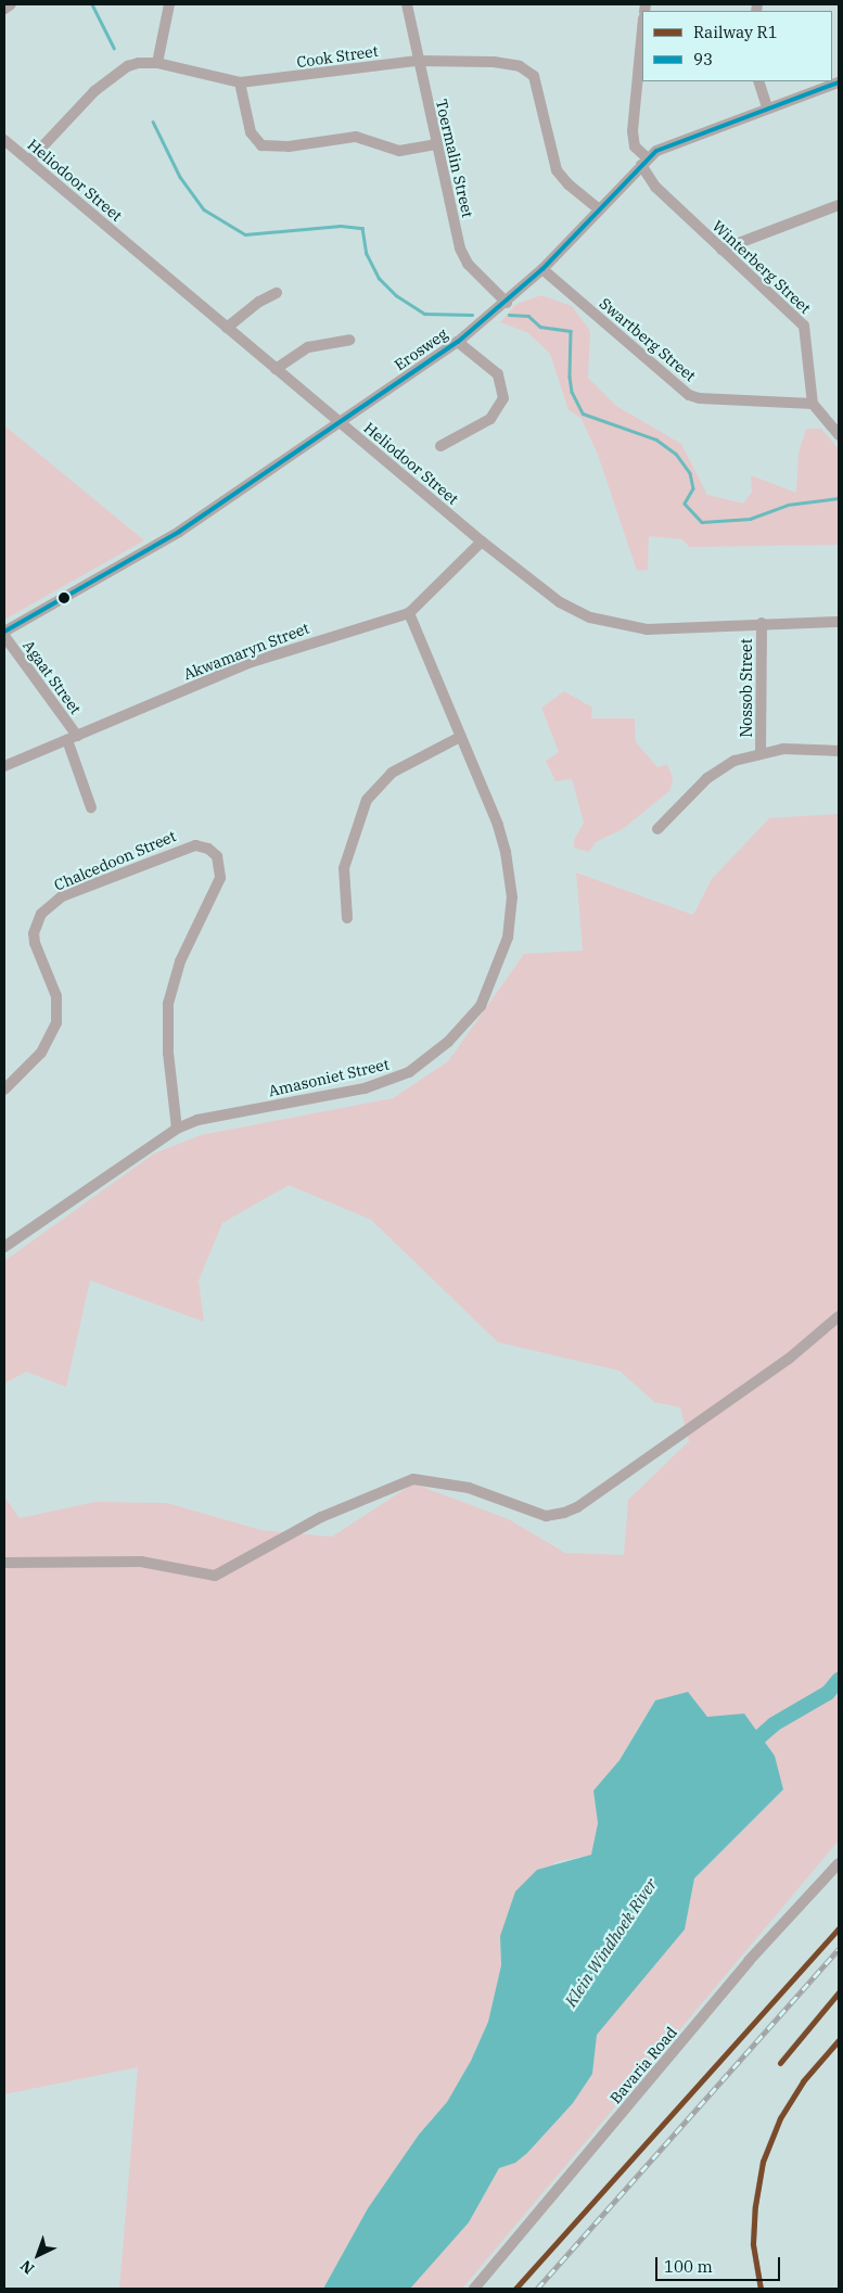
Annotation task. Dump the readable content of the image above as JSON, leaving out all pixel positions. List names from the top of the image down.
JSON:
{
  "streets": {
    "street": [
      "Cook Street",
      "Toermalin Street",
      "Heliodoor Street",
      "Winterberg Street",
      "Swartberg Street",
      "Erosweg",
      "Akwamaryn Street",
      "Agaat Street",
      "Nossob Street",
      "Chalcedoon Street",
      "Amasoniet Street",
      "Bavaria Road"
    ]
  },
  "crossings": [
    ["Cook Street", "Toermalin Street"],
    ["Cook Street", "Heliodoor Street"],
    ["Cook Street", "Erosweg"],
    ["Toermalin Street", "Erosweg"],
    ["Heliodoor Street", "Erosweg"],
    ["Heliodoor Street", "Akwamaryn Street"],
    ["Heliodoor Street", "Nossob Street"],
    ["Winterberg Street", "Swartberg Street"],
    ["Winterberg Street", "Erosweg"],
    ["Swartberg Street", "Erosweg"],
    ["Akwamaryn Street", "Agaat Street"],
    ["Akwamaryn Street", "Amasoniet Street"],
    ["Chalcedoon Street", "Amasoniet Street"]
  ],
  "water": ["Klein Windhoek River"],
  "lines": ["transit line 93", "rail line R1"],
  "legend": ["Railway R1", "93"],
  "scale_bar": "100 m",
  "north": "bottom left"
}
